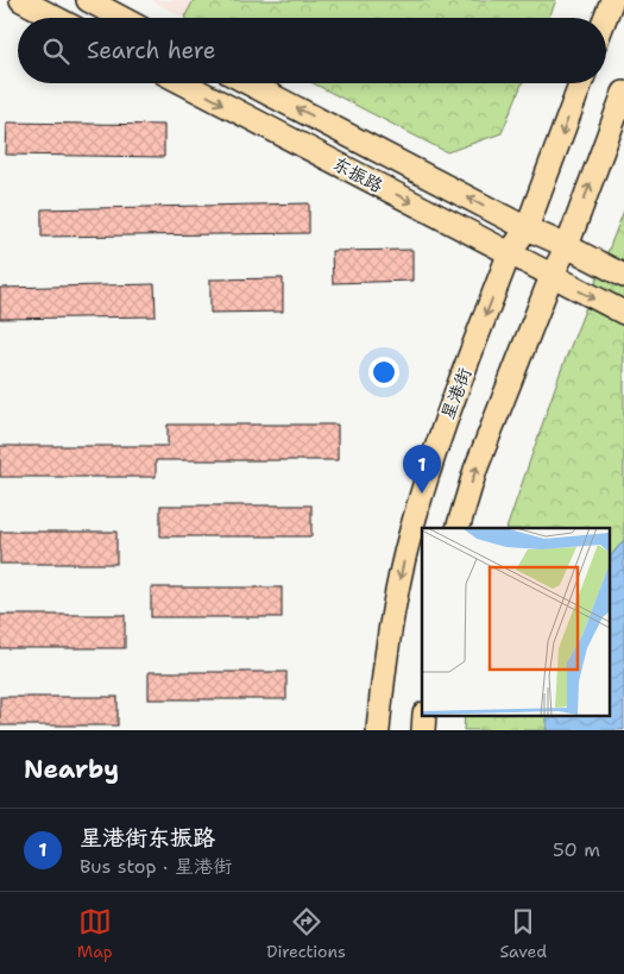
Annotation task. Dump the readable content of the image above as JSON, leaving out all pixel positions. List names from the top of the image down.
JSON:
{
  "streets": {
    "main road": ["东振路", "星港街"]
  },
  "crossings": [
    ["东振路", "星港街"]
  ],
  "page": {
    "search": "Search here",
    "pins": "1",
    "heading": "Nearby",
    "list": [
      {
        "mark": "1",
        "name": "星港街东振路",
        "note": "Bus stop · 星港街",
        "value": "50 m"
      }
    ],
    "nav": ["Map", "Directions", "Saved"]
  }
}
